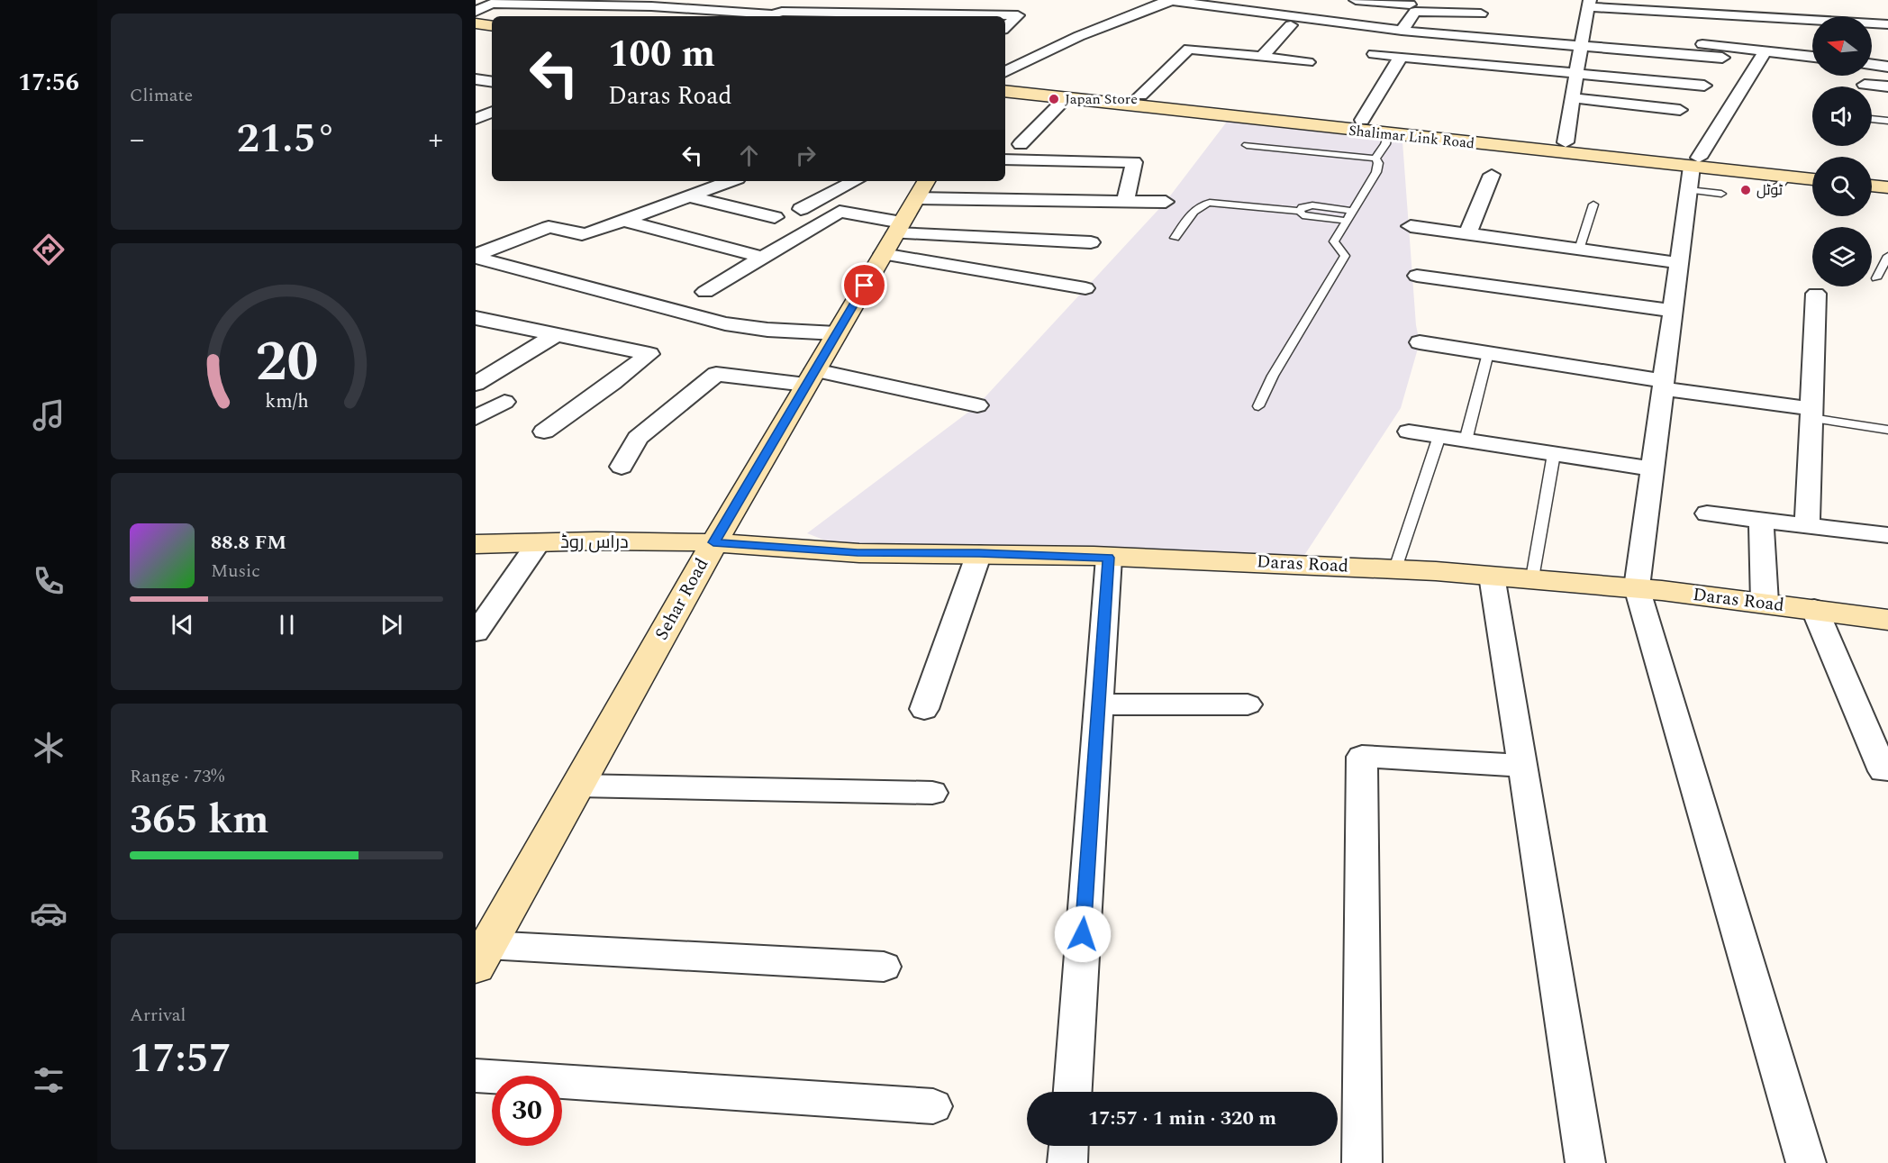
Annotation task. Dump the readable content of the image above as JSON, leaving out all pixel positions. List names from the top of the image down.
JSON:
{
  "streets": {
    "main road": [
      "Shalimar Link Road",
      "دراس روڈ",
      "Daras Road",
      "Sehar Road"
    ]
  },
  "crossings": [
    ["دراس روڈ", "Daras Road"],
    ["دراس روڈ", "Sehar Road"],
    ["Daras Road", "Sehar Road"]
  ],
  "places": ["Japan Store", "ٹوٹل"],
  "north": "left",
  "page": {
    "tabs": "17:56",
    "tile": [
      "Climate",
      ["Range · 73%", "365 km"],
      ["Arrival", "17:57"]
    ],
    "turn": ["100 m", "Daras Road"],
    "heat": ["−", "21.5°", "+"],
    "song": ["88.8 FM", "Music"],
    "limit": "30",
    "trip": "17:57 · 1 min · 320 m",
    "gauge": ["20", "km/h"]
  }
}
